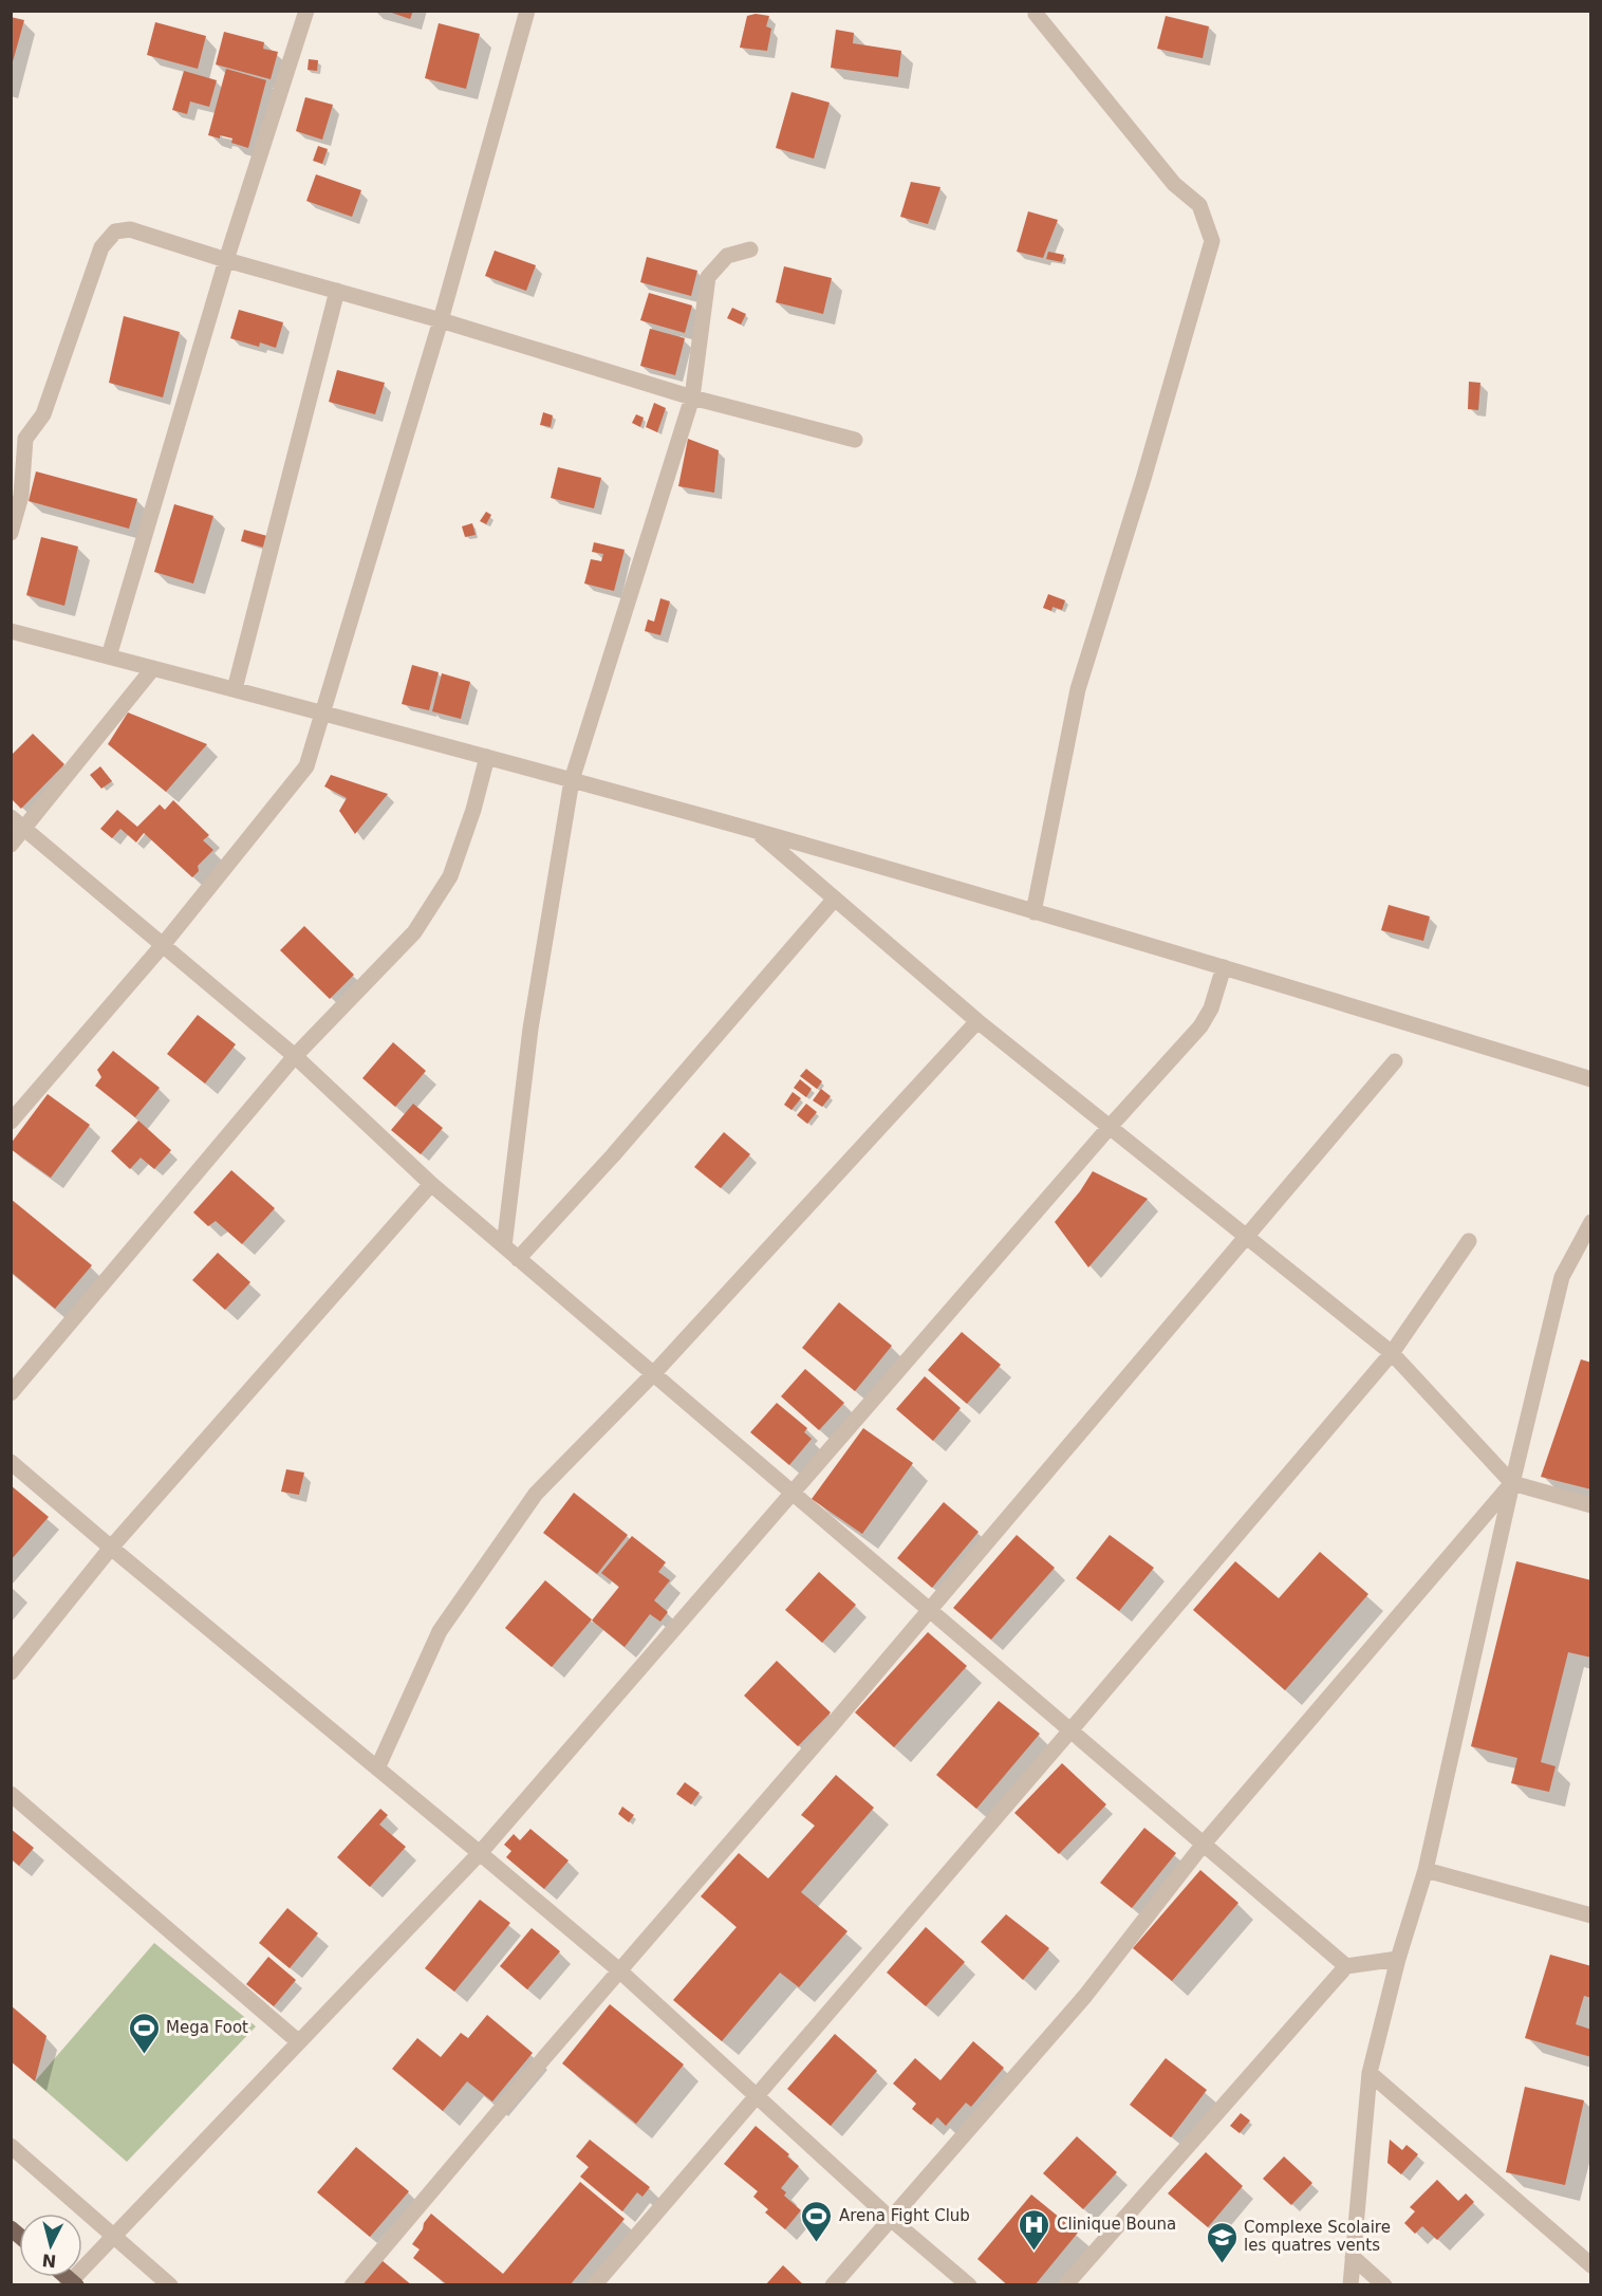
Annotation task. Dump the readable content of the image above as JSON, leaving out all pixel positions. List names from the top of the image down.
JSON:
{
  "places": {
    "sports": ["Mega Foot", "Arena Fight Club"],
    "hospital": ["Clinique Bouna"],
    "school or university": ["Complexe Scolaire les quatres vents"]
  },
  "north": "bottom"
}
